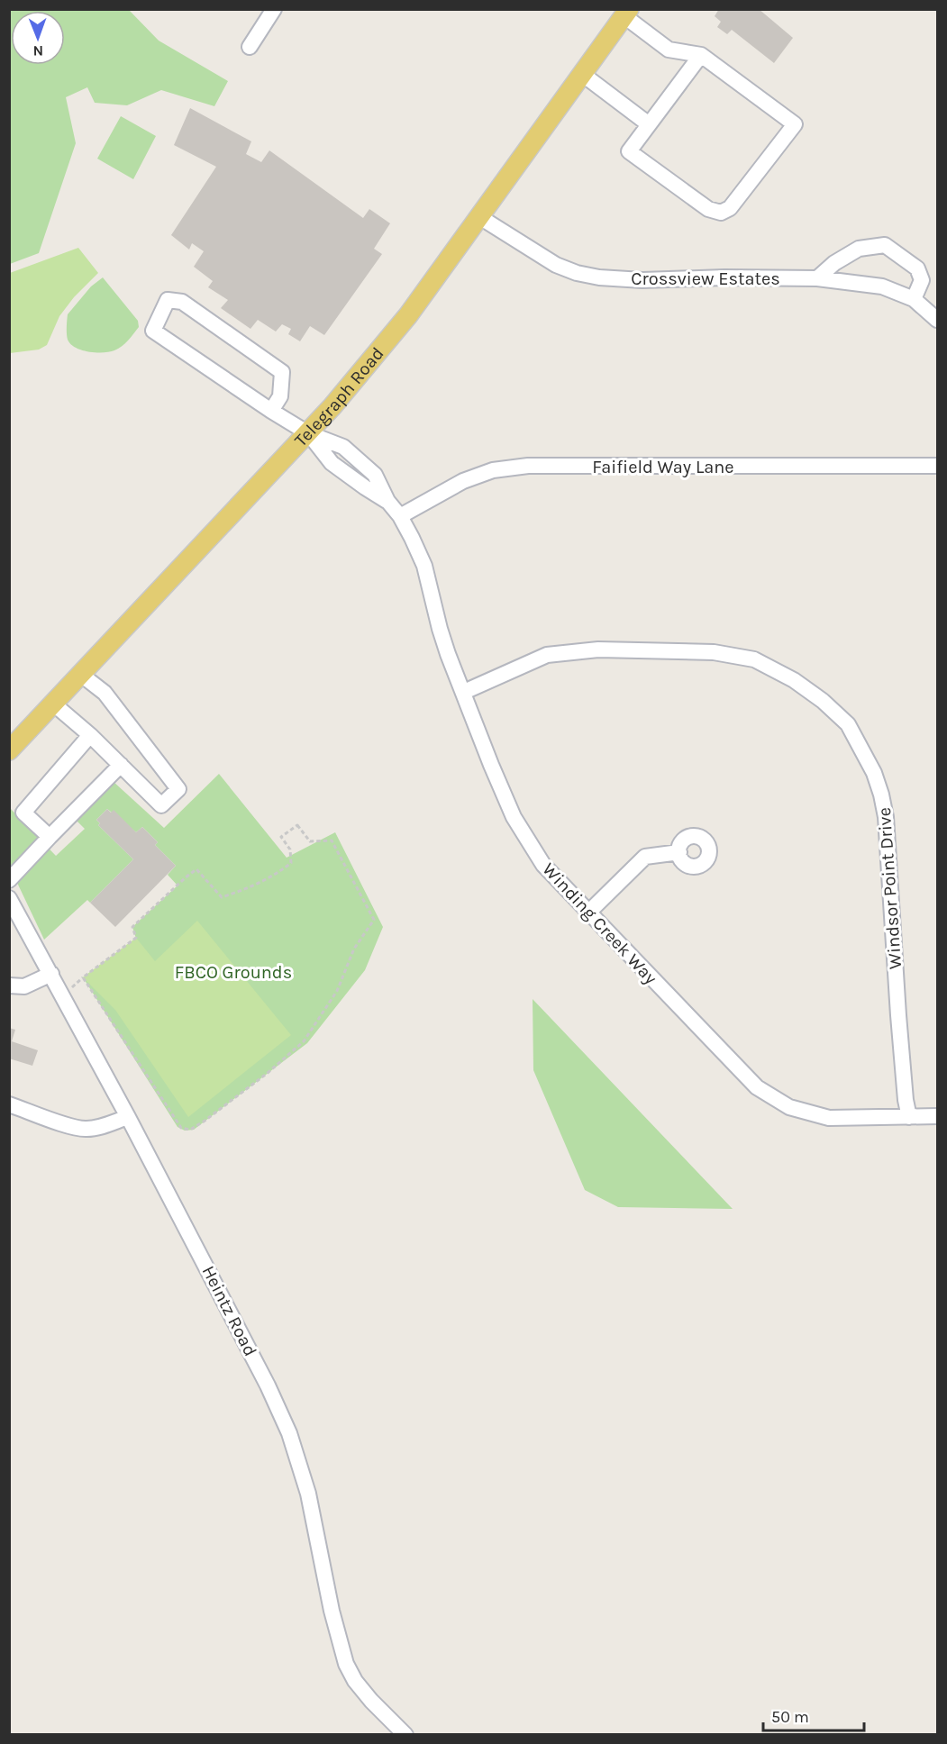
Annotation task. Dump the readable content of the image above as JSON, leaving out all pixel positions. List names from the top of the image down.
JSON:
{
  "streets": {
    "main road": ["Telegraph Road"],
    "street": [
      "Crossview Estates",
      "Faifield Way Lane",
      "Windsor Point Drive",
      "Winding Creek Way",
      "Heintz Road"
    ]
  },
  "crossings": [
    ["Crossview Estates", "Telegraph Road"],
    ["Telegraph Road", "Winding Creek Way"],
    ["Faifield Way Lane", "Winding Creek Way"],
    ["Windsor Point Drive", "Winding Creek Way"]
  ],
  "parks": ["FBCO Grounds"],
  "scale_bar": "50 m",
  "north": "bottom"
}
